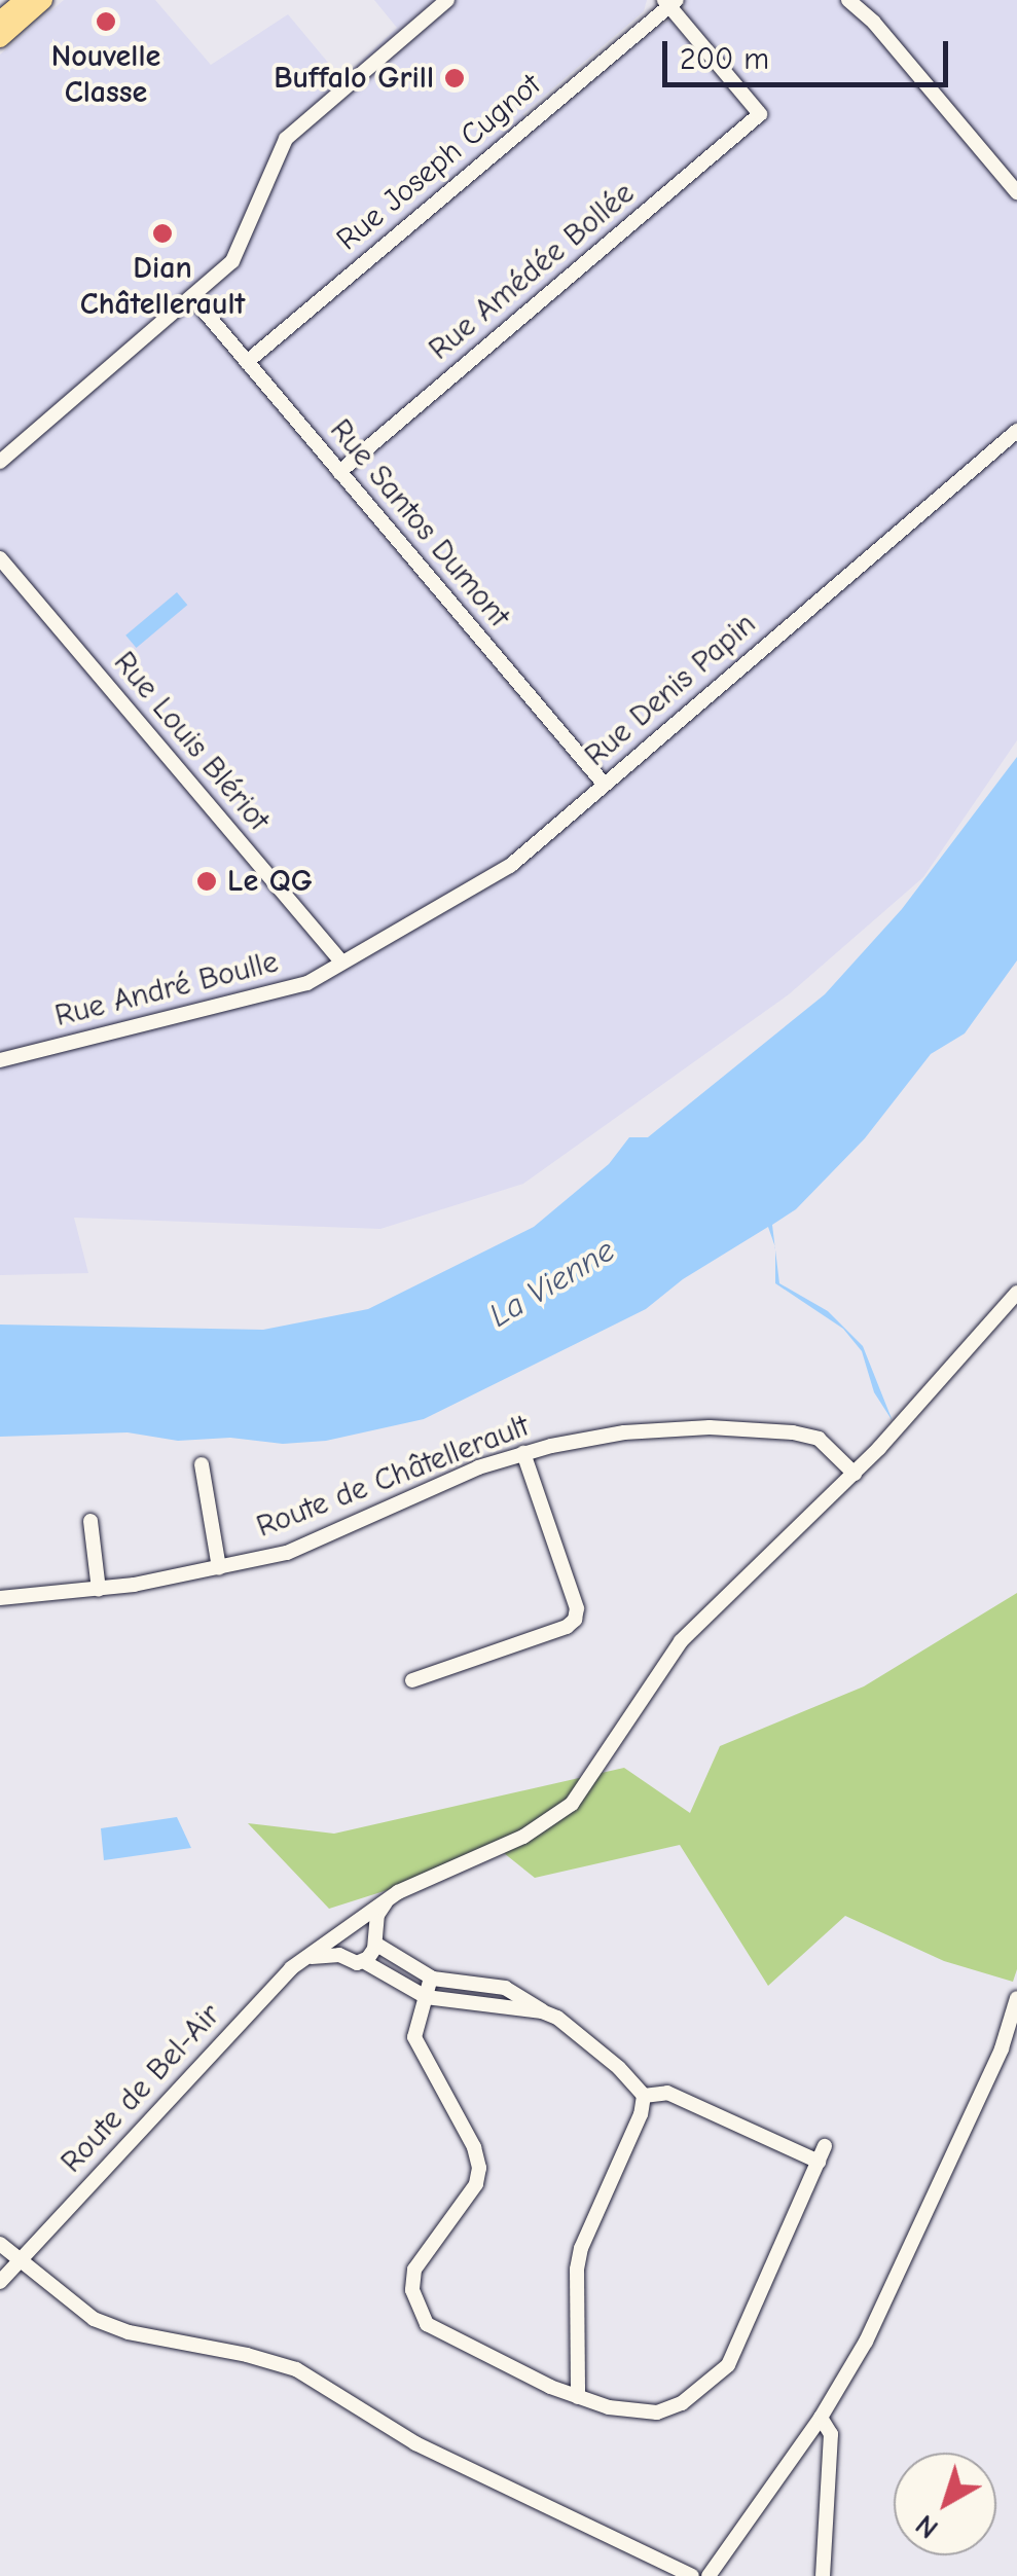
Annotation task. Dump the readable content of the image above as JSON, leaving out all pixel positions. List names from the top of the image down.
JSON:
{
  "streets": {
    "street": [
      "Rue Joseph Cugnot",
      "Rue Amédée Bollée",
      "Rue Santos Dumont",
      "Rue Denis Papin",
      "Rue Louis Blériot",
      "Rue André Boulle",
      "Route de Châtellerault",
      "Route de Bel-Air"
    ]
  },
  "crossings": [
    ["Rue Joseph Cugnot", "Rue Amédée Bollée"],
    ["Rue Joseph Cugnot", "Rue Santos Dumont"],
    ["Rue Amédée Bollée", "Rue Santos Dumont"],
    ["Rue Santos Dumont", "Rue Denis Papin"],
    ["Rue Denis Papin", "Rue Louis Blériot"],
    ["Rue Denis Papin", "Rue André Boulle"],
    ["Rue Louis Blériot", "Rue André Boulle"]
  ],
  "water": ["La Vienne"],
  "places": [
    "Nouvelle Classe",
    "Buffalo Grill",
    "Dian Châtellerault",
    "Le QG"
  ],
  "scale_bar": "200 m",
  "north": "bottom left"
}
